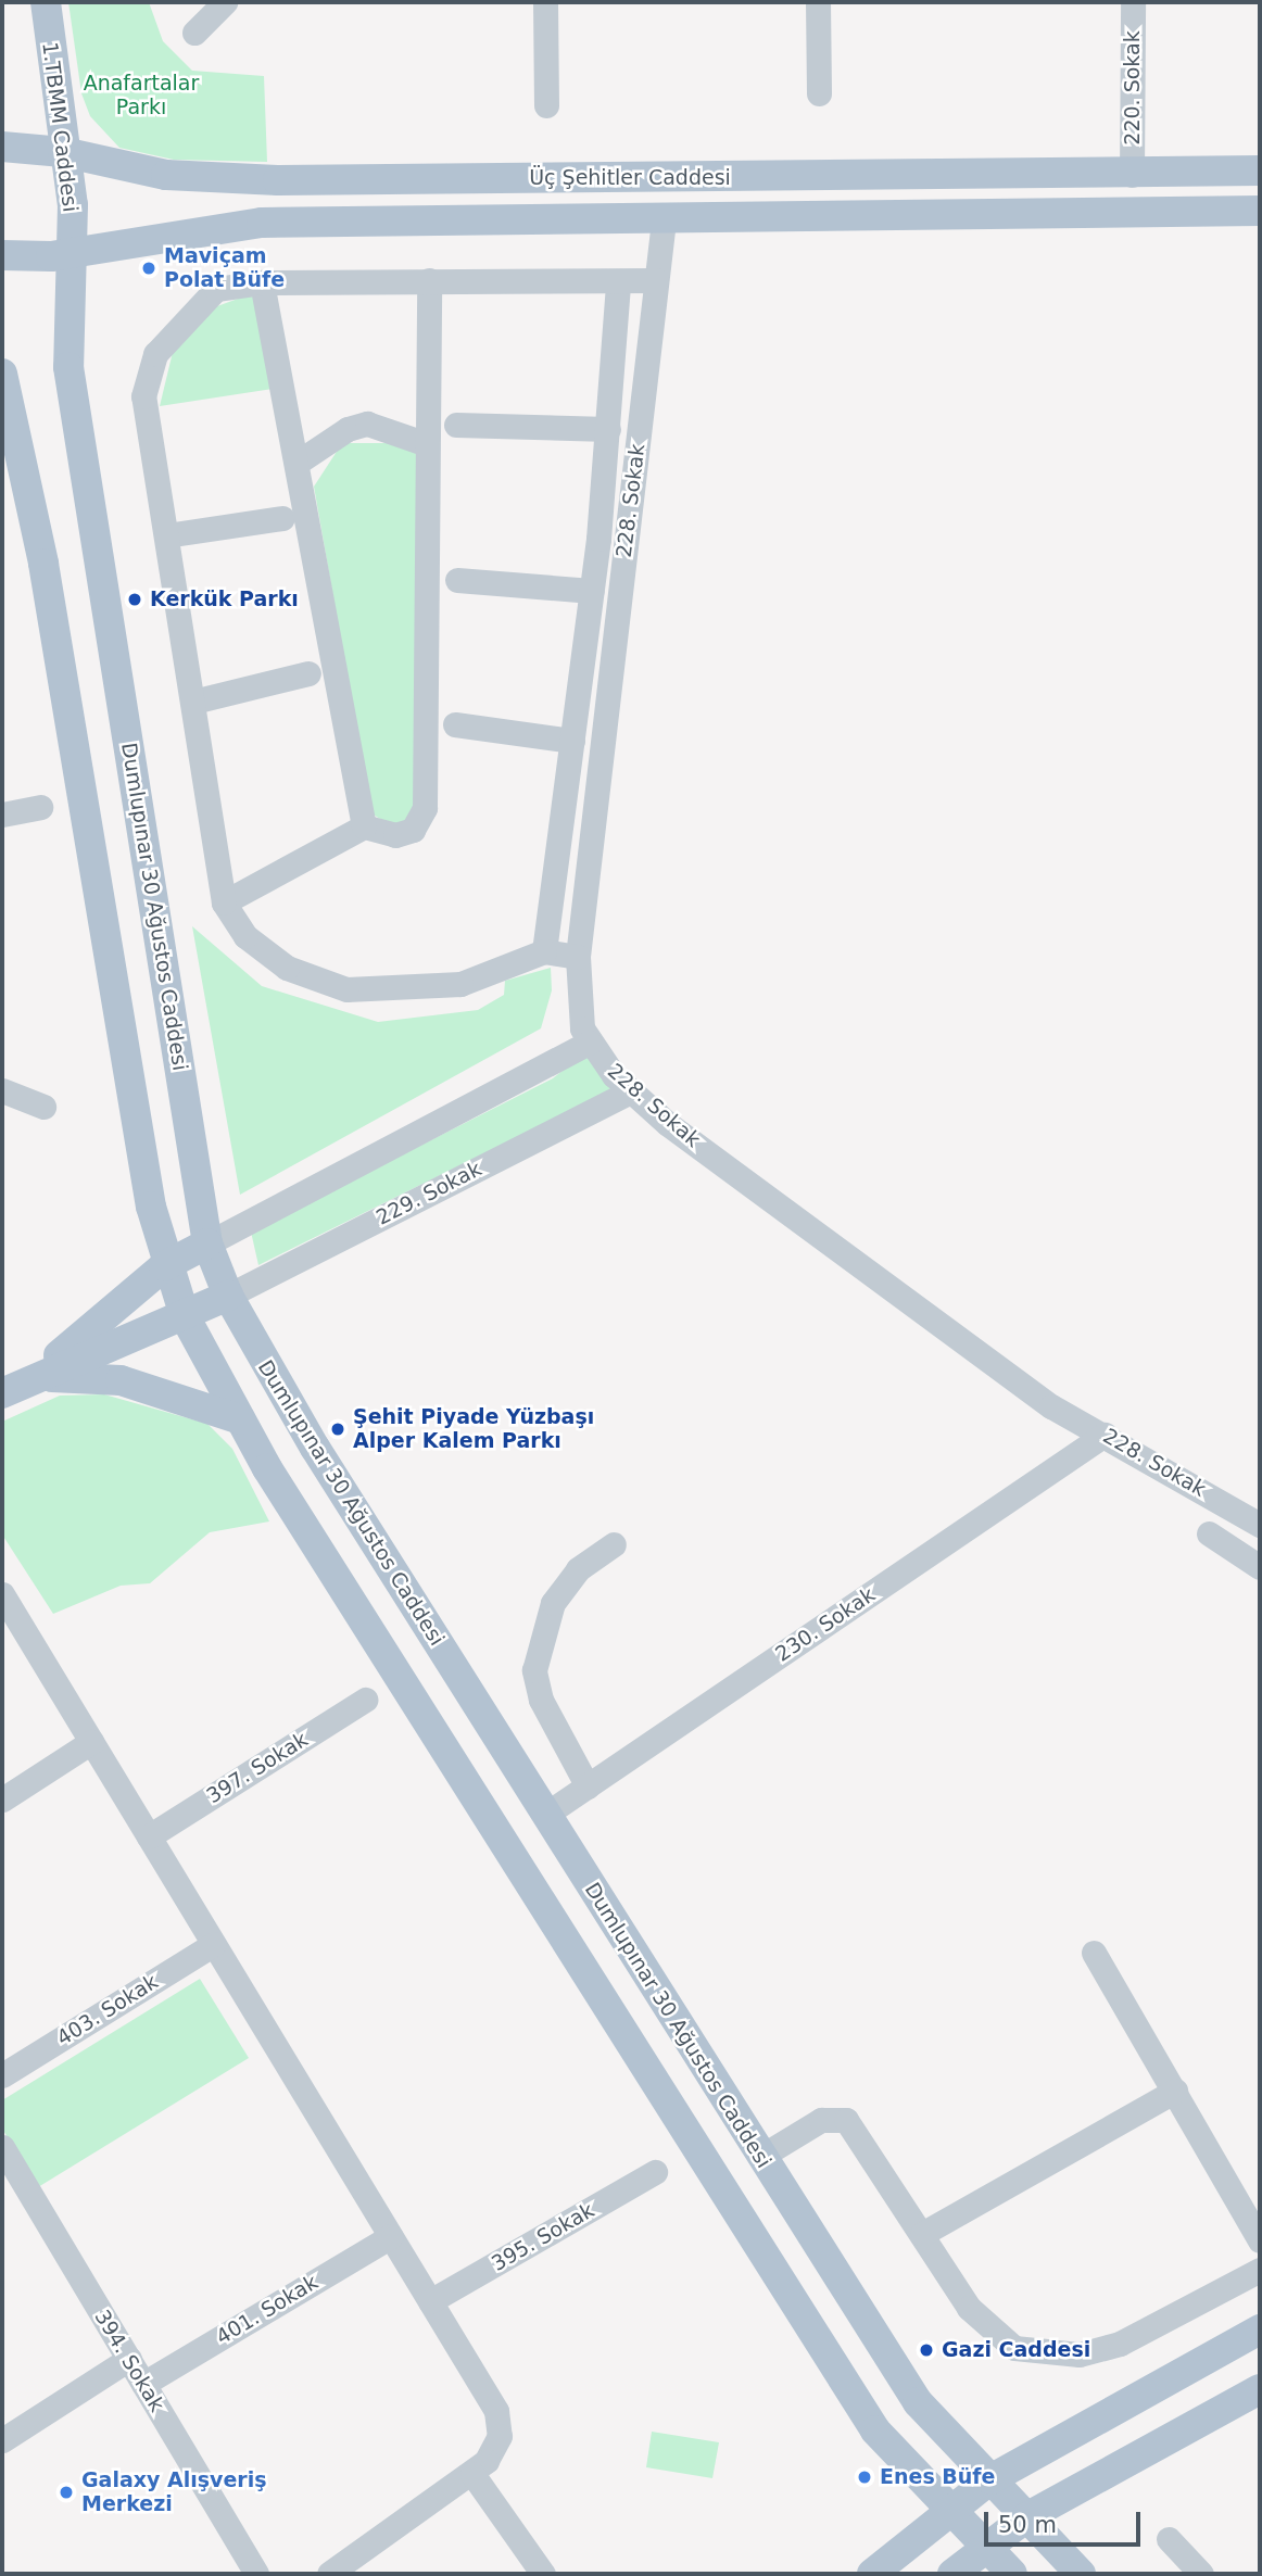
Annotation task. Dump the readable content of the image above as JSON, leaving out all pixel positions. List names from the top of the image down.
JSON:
{
  "streets": {
    "main road": ["1.TBMM Caddesi", "Üç Şehitler Caddesi", "Dumlupınar 30 Ağustos Caddesi"],
    "street": [
      "220. Sokak",
      "228. Sokak",
      "229. Sokak",
      "230. Sokak",
      "397. Sokak",
      "403. Sokak",
      "395. Sokak",
      "401. Sokak",
      "394. Sokak"
    ]
  },
  "crossings": [
    ["220. Sokak", "Üç Şehitler Caddesi"],
    ["1.TBMM Caddesi", "Üç Şehitler Caddesi"],
    ["1.TBMM Caddesi", "Dumlupınar 30 Ağustos Caddesi"],
    ["Üç Şehitler Caddesi", "228. Sokak"],
    ["Üç Şehitler Caddesi", "Dumlupınar 30 Ağustos Caddesi"],
    ["228. Sokak", "229. Sokak"],
    ["228. Sokak", "230. Sokak"],
    ["Dumlupınar 30 Ağustos Caddesi", "229. Sokak"],
    ["Dumlupınar 30 Ağustos Caddesi", "230. Sokak"],
    ["401. Sokak", "394. Sokak"]
  ],
  "parks": ["Anafartalar Parkı"],
  "places": [
    "Maviçam Polat Büfe",
    "Kerkük Parkı",
    "Şehit Piyade Yüzbaşı Alper Kalem Parkı",
    "Gazi Caddesi",
    "Enes Büfe",
    "Galaxy Alışveriş Merkezi"
  ],
  "scale_bar": "50 m"
}
